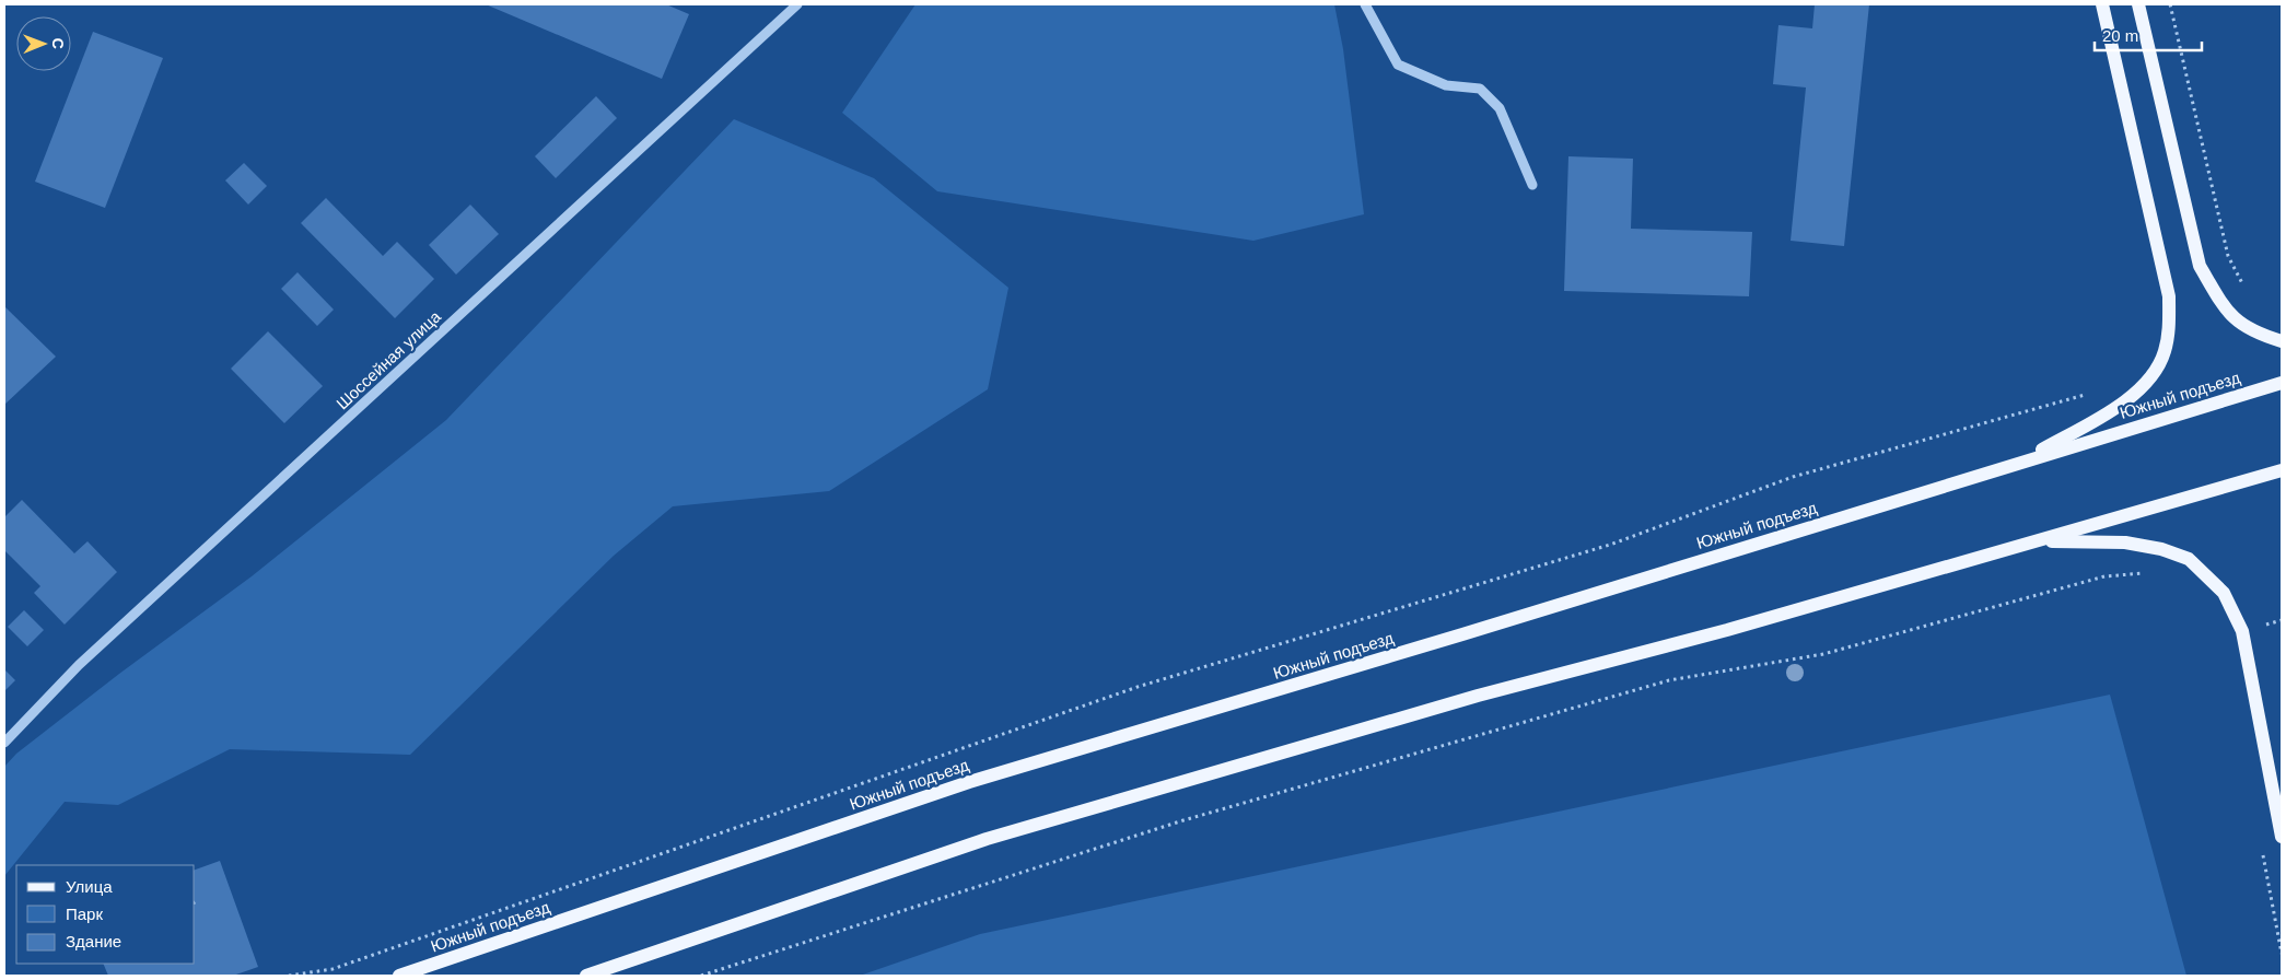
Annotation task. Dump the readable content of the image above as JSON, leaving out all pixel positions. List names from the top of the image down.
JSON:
{
  "streets": {
    "main road": ["Южный подъезд"],
    "street": ["Шоссейная улица"]
  },
  "legend": ["Улица", "Парк", "Здание"],
  "scale_bar": "20 m",
  "north": "right"
}
